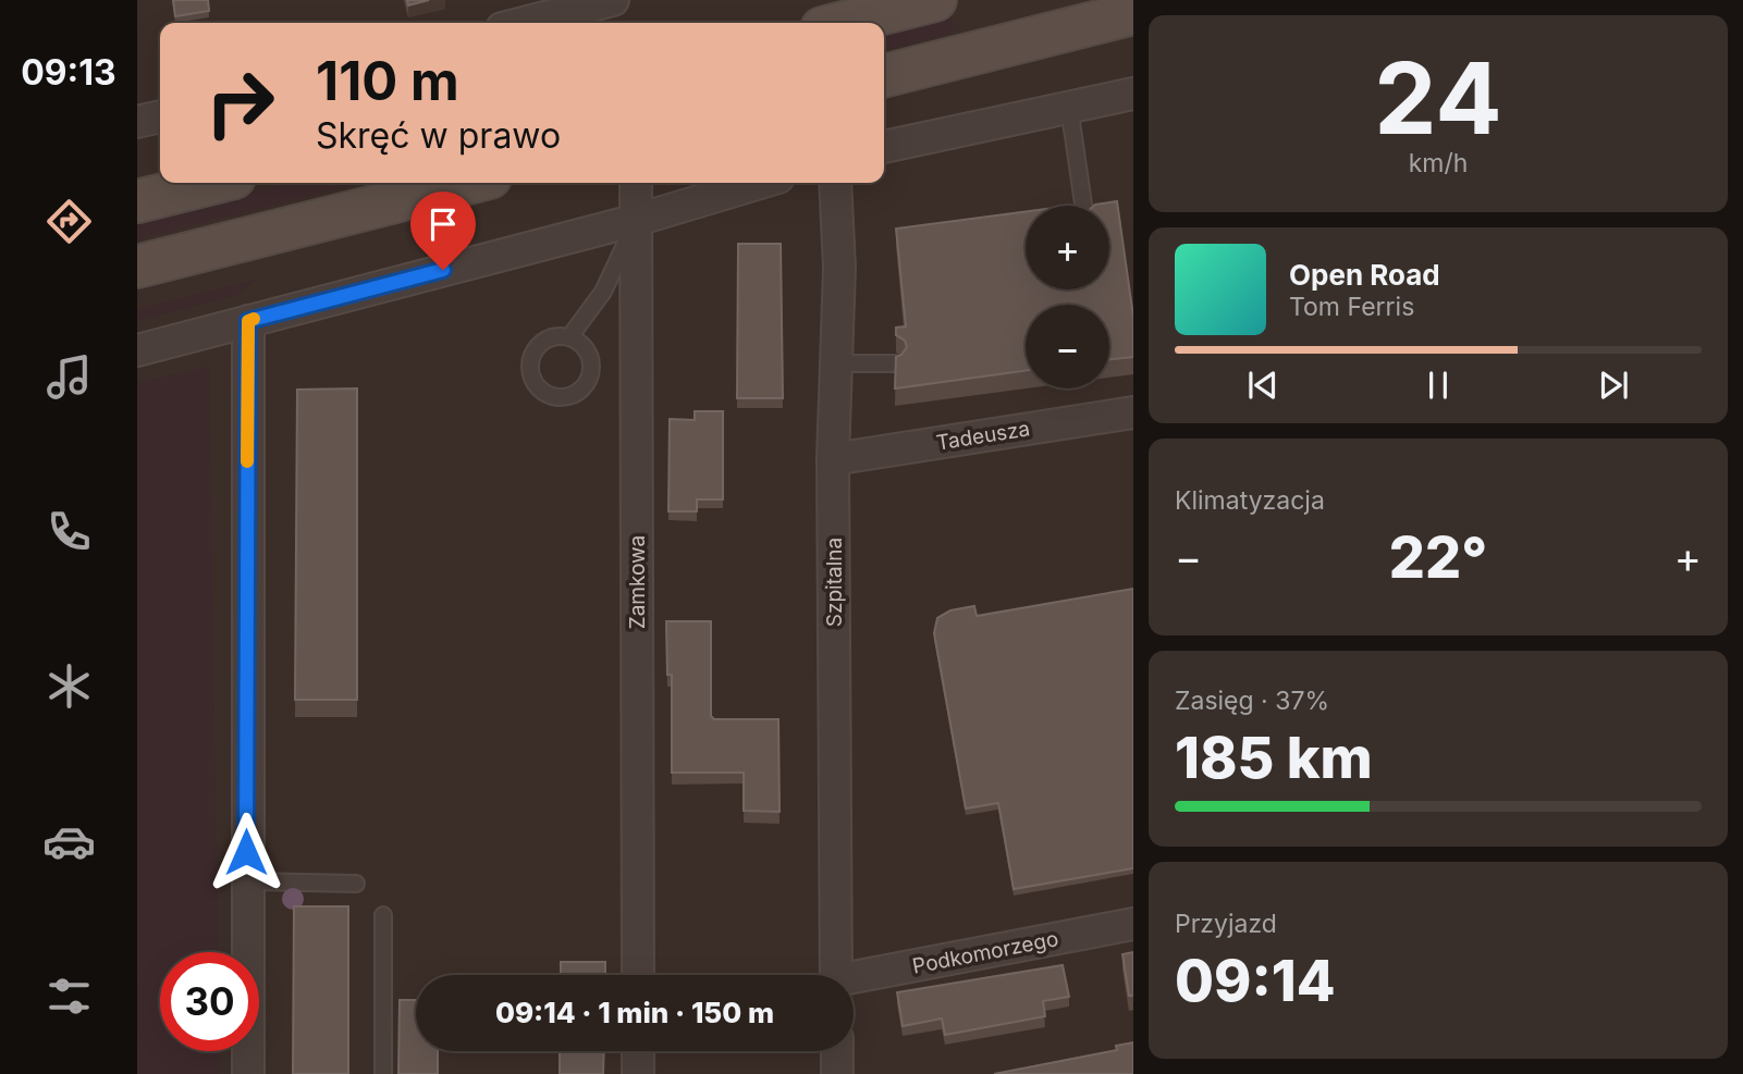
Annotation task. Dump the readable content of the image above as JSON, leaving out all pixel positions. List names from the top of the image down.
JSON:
{
  "streets": {
    "street": [
      "Tadeusza",
      "Zamkowa",
      "Szpitalna",
      "Podkomorzego"
    ]
  },
  "crossings": [
    ["Tadeusza", "Szpitalna"]
  ],
  "page": {
    "tabs": "09:13",
    "tile": [
      ["24", "km/h"],
      "Klimatyzacja",
      ["Zasięg · 37%", "185 km"],
      ["Przyjazd", "09:14"]
    ],
    "turn": ["110 m", "Skręć w prawo"],
    "map_buttons": ["+", "−"],
    "song": ["Open Road", "Tom Ferris"],
    "heat": ["−", "22°", "+"],
    "limit": "30",
    "trip": "09:14 · 1 min · 150 m"
  }
}
